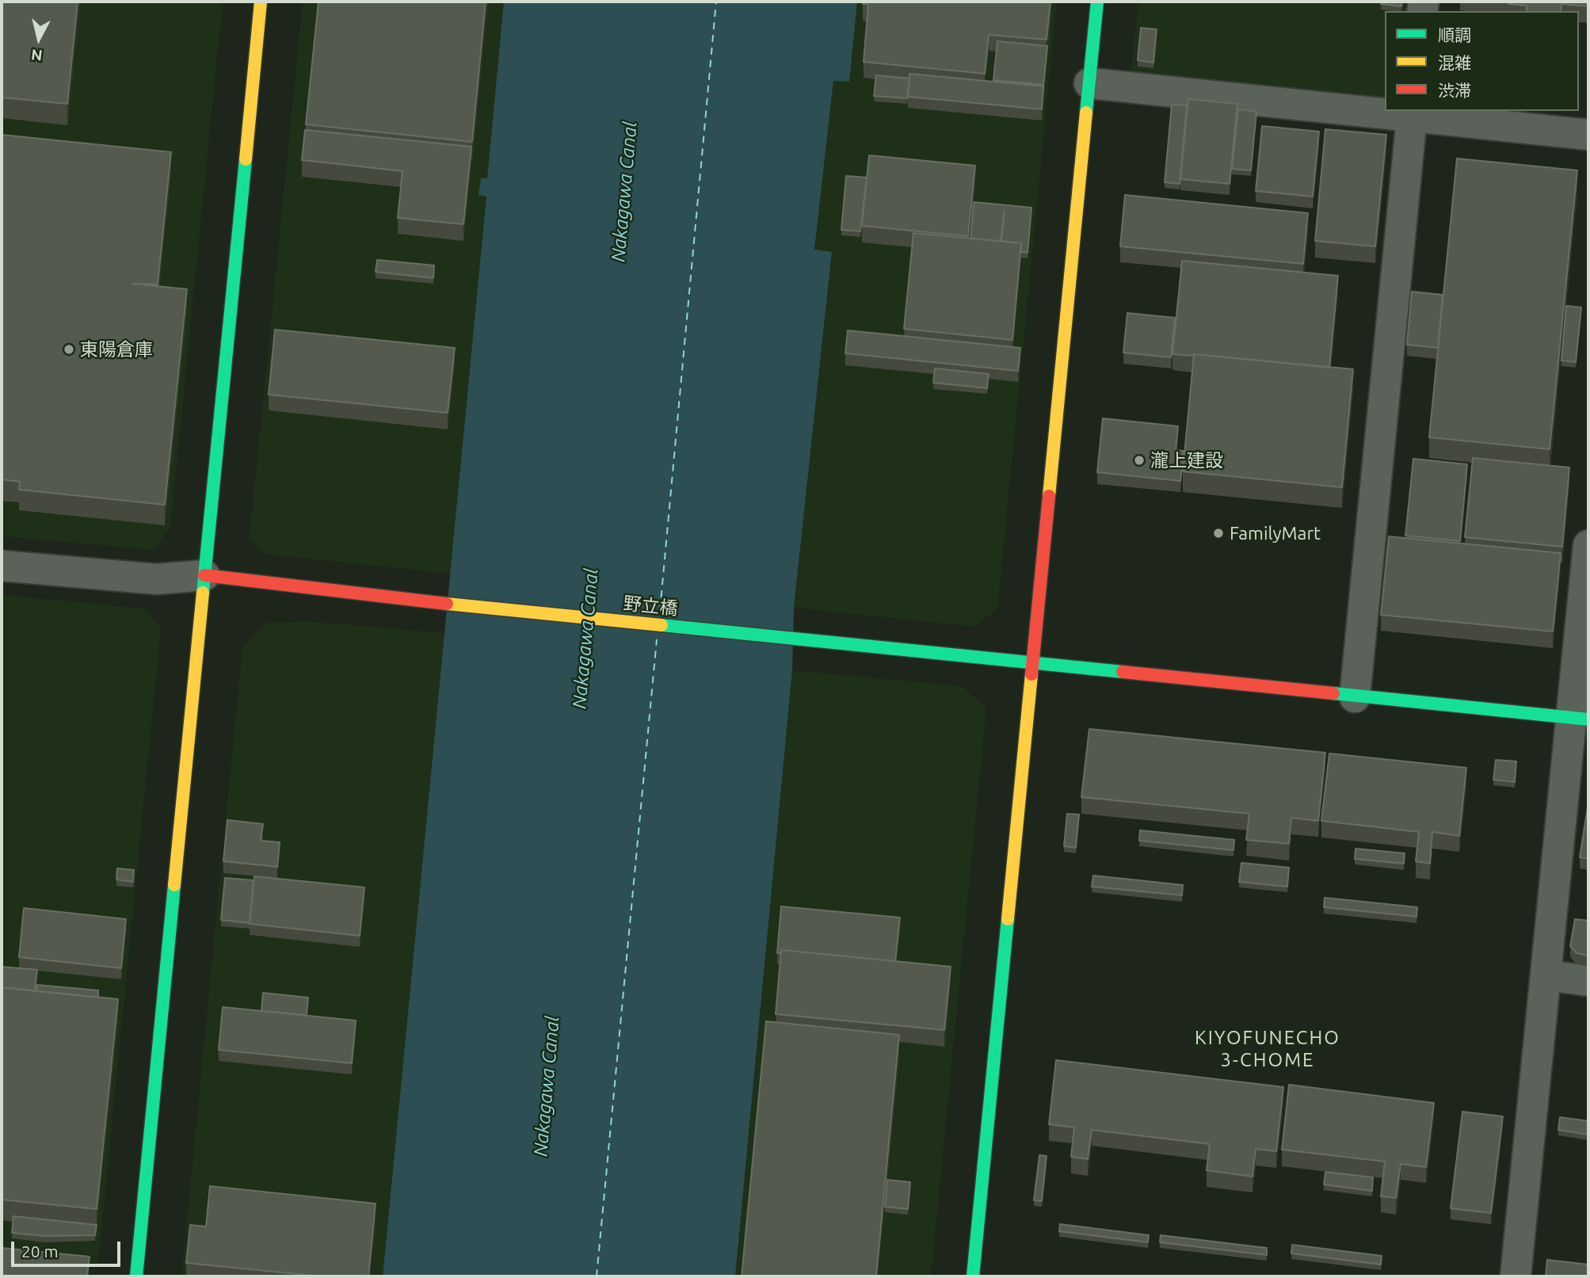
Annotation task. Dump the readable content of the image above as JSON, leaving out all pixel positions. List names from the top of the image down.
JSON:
{
  "streets": {
    "street": ["野立橋"]
  },
  "districts": ["KIYOFUNECHO 3-CHOME"],
  "water": ["Nakagawa Canal"],
  "places": ["東陽倉庫", "瀧上建設", "FamilyMart"],
  "legend": ["順調", "混雑", "渋滞"],
  "scale_bar": "20 m",
  "north": "bottom"
}
